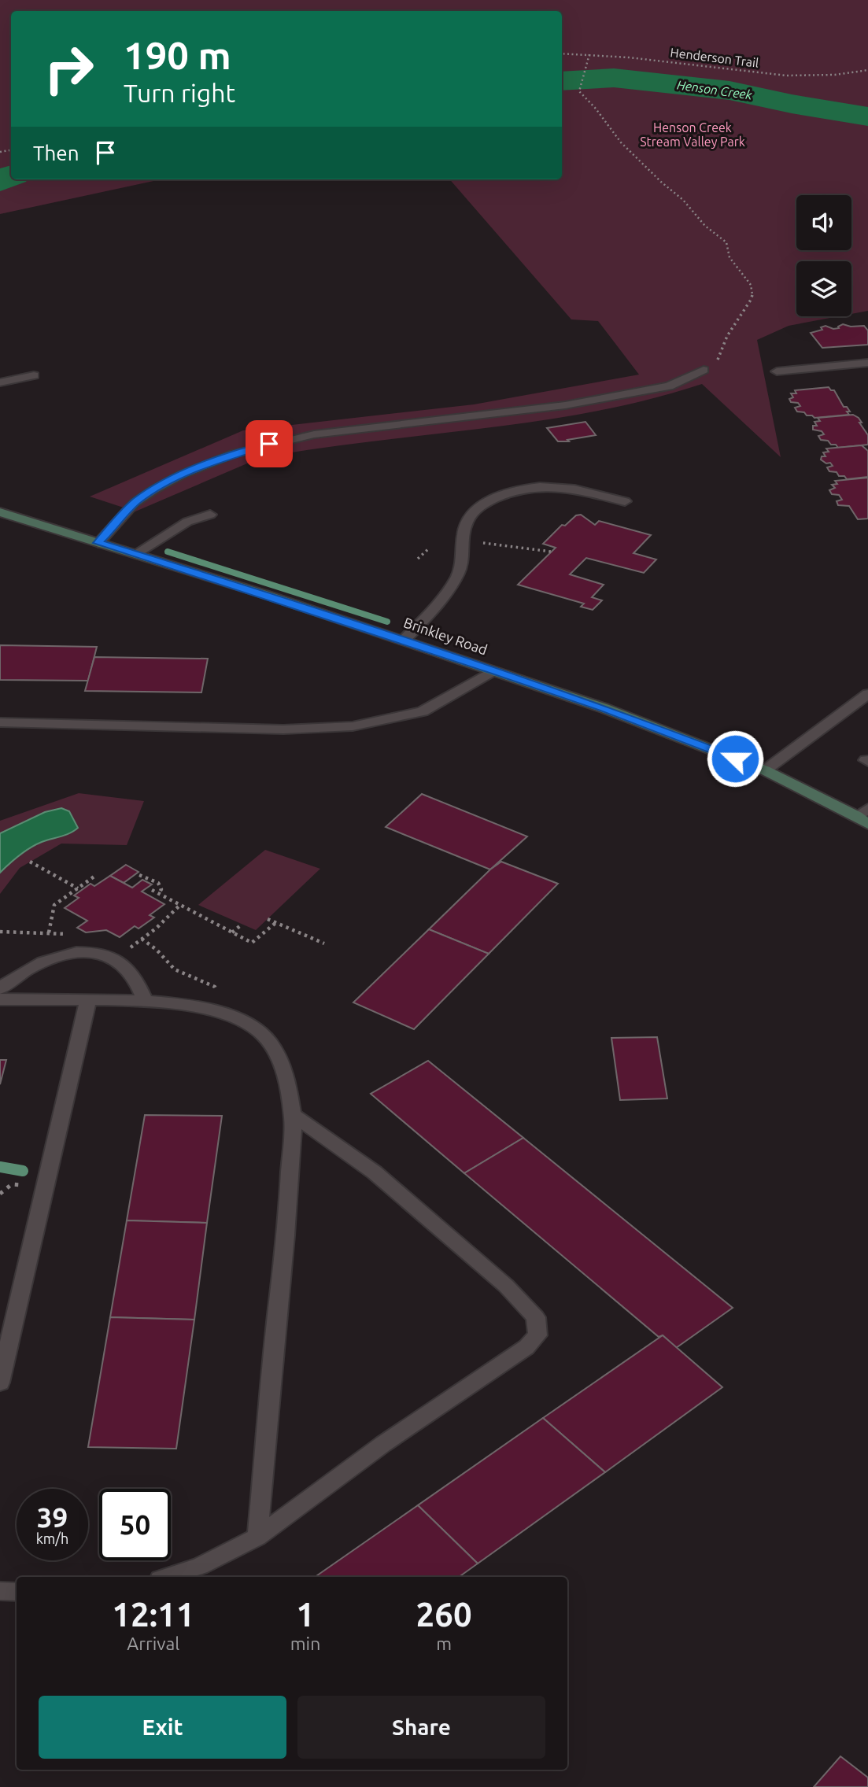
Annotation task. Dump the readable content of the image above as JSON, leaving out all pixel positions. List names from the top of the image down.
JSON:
{
  "streets": {
    "main road": ["Brinkley Road"],
    "path": ["Henderson Trail"]
  },
  "water": ["Henson Creek"],
  "parks": ["Henson Creek Stream Valley Park"],
  "page": {
    "turn": ["190 m", "Turn right"],
    "then": "Then",
    "speed": "39 km/h",
    "limit": "50",
    "eta": [
      "12:11",
      "Arrival",
      "1",
      "min",
      "260",
      "m"
    ],
    "buttons": ["Exit", "Share"]
  }
}
